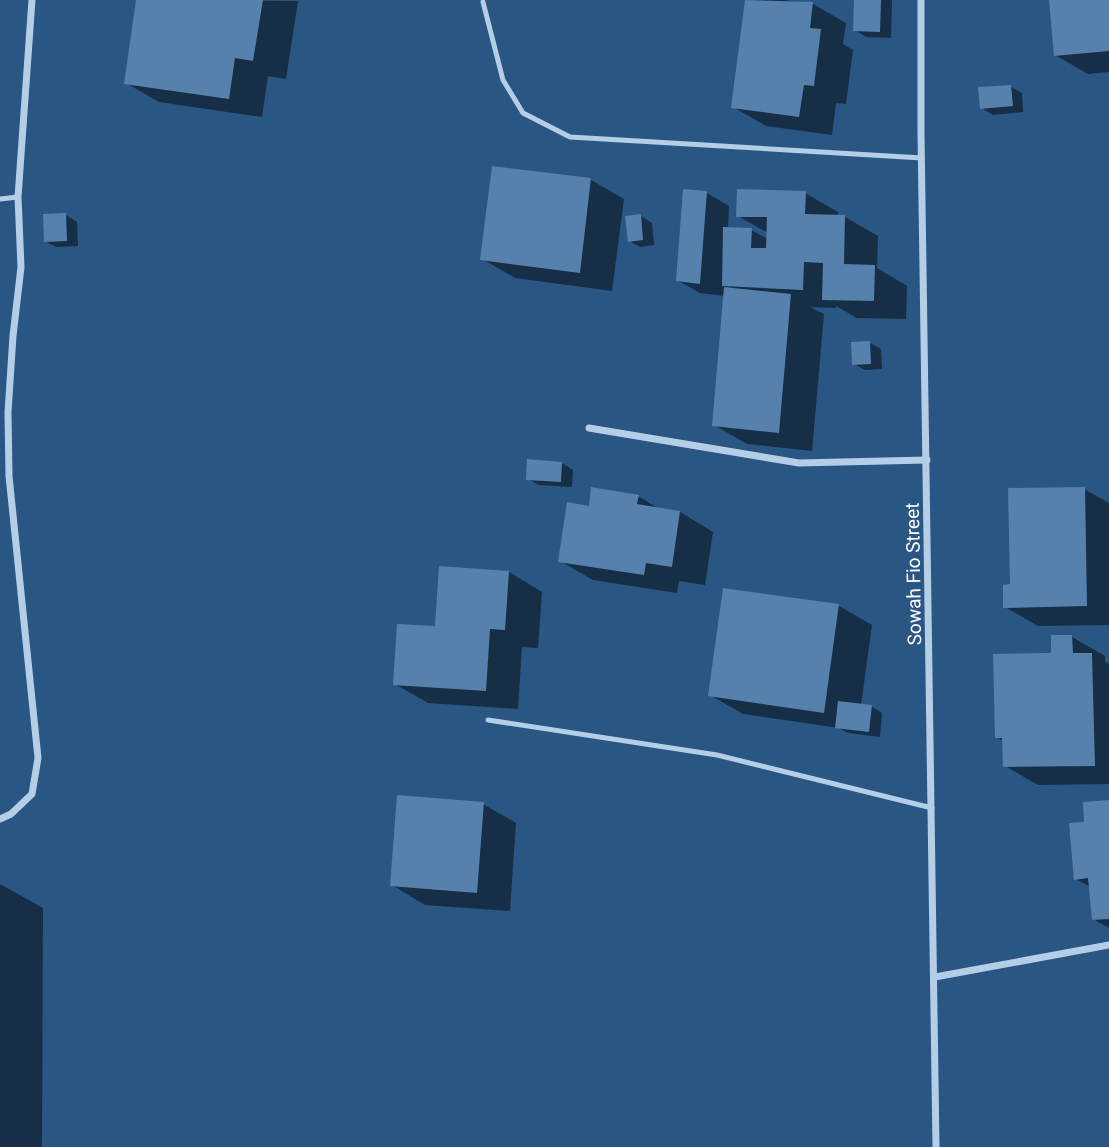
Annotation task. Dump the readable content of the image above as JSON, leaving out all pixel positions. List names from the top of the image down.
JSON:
{
  "streets": {
    "street": ["Sowah Fio Street"]
  }
}
